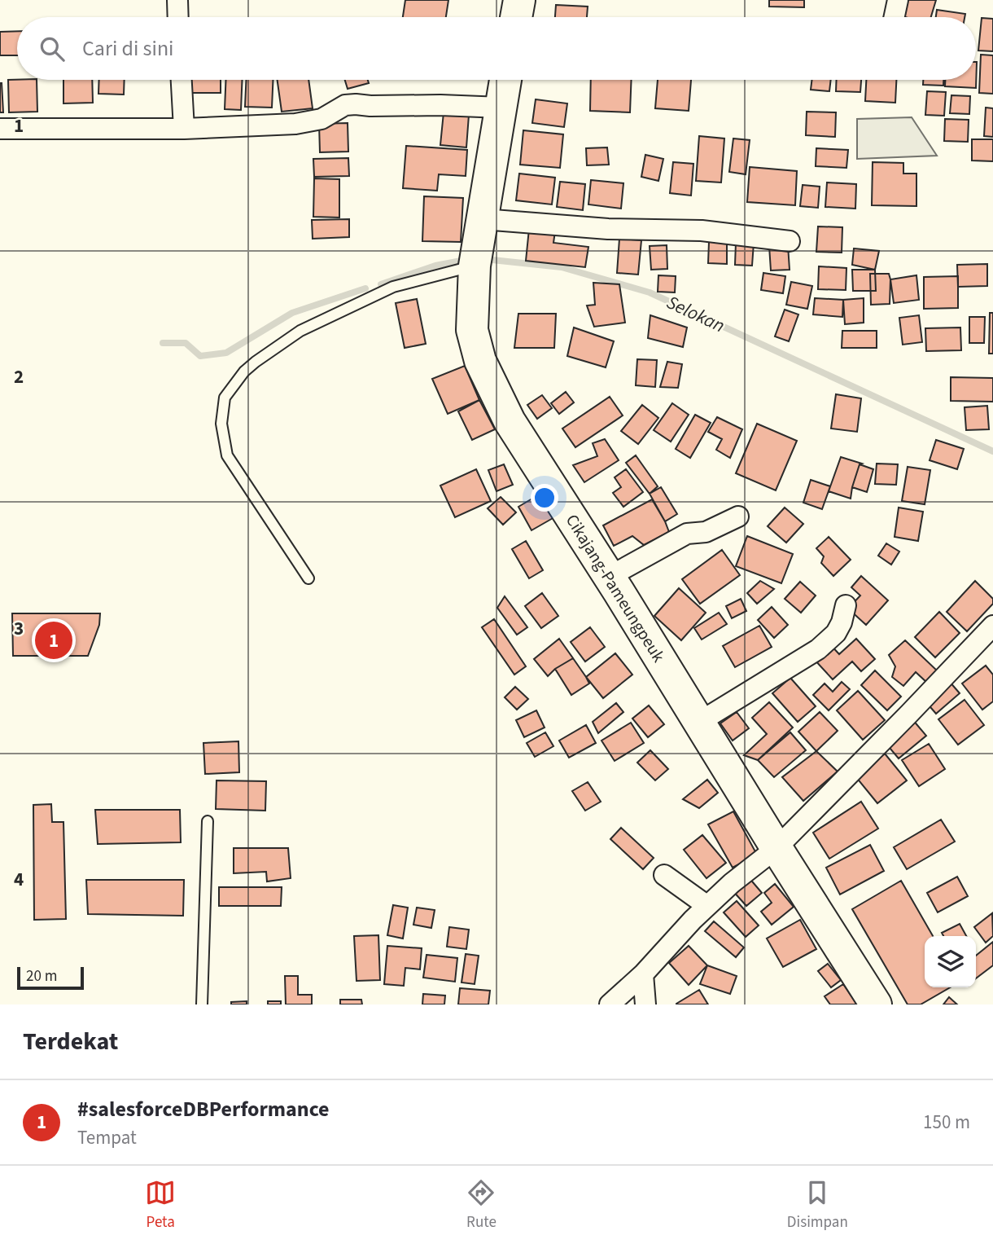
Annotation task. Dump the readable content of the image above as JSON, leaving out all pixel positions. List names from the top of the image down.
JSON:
{
  "streets": {
    "main road": ["Cikajang-Pameungpeuk"]
  },
  "water": ["Selokan"],
  "scale_bar": "20 m",
  "page": {
    "search": "Cari di sini",
    "pins": "1",
    "scale": "20 m",
    "heading": "Terdekat",
    "list": [
      {
        "mark": "1",
        "name": "#salesforceDBPerformance",
        "note": "Tempat",
        "value": "150 m"
      }
    ],
    "nav": ["Peta", "Rute", "Disimpan"]
  },
  "grid": {
    "rows": [
      "1",
      "2",
      "3",
      "4"
    ]
  }
}
